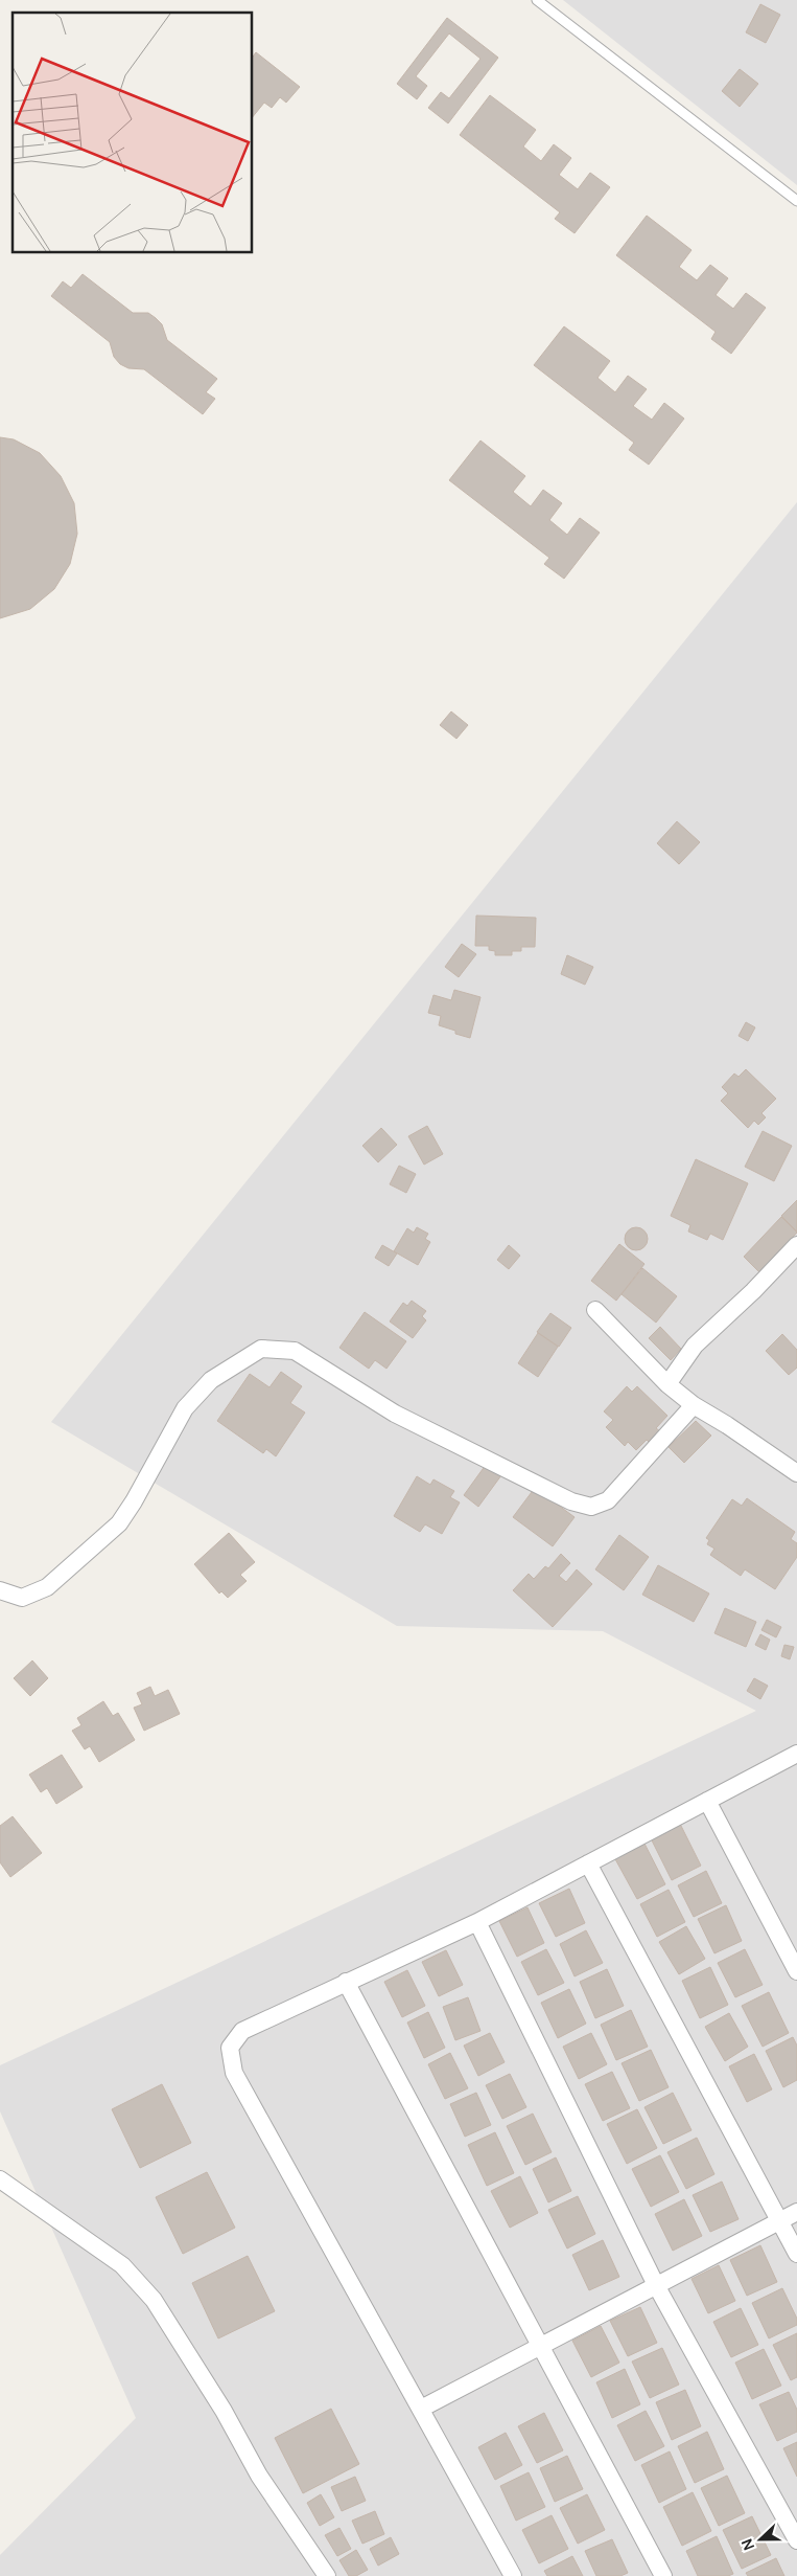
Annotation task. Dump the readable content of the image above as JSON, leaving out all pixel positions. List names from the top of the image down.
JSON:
{
  "north": "left"
}
